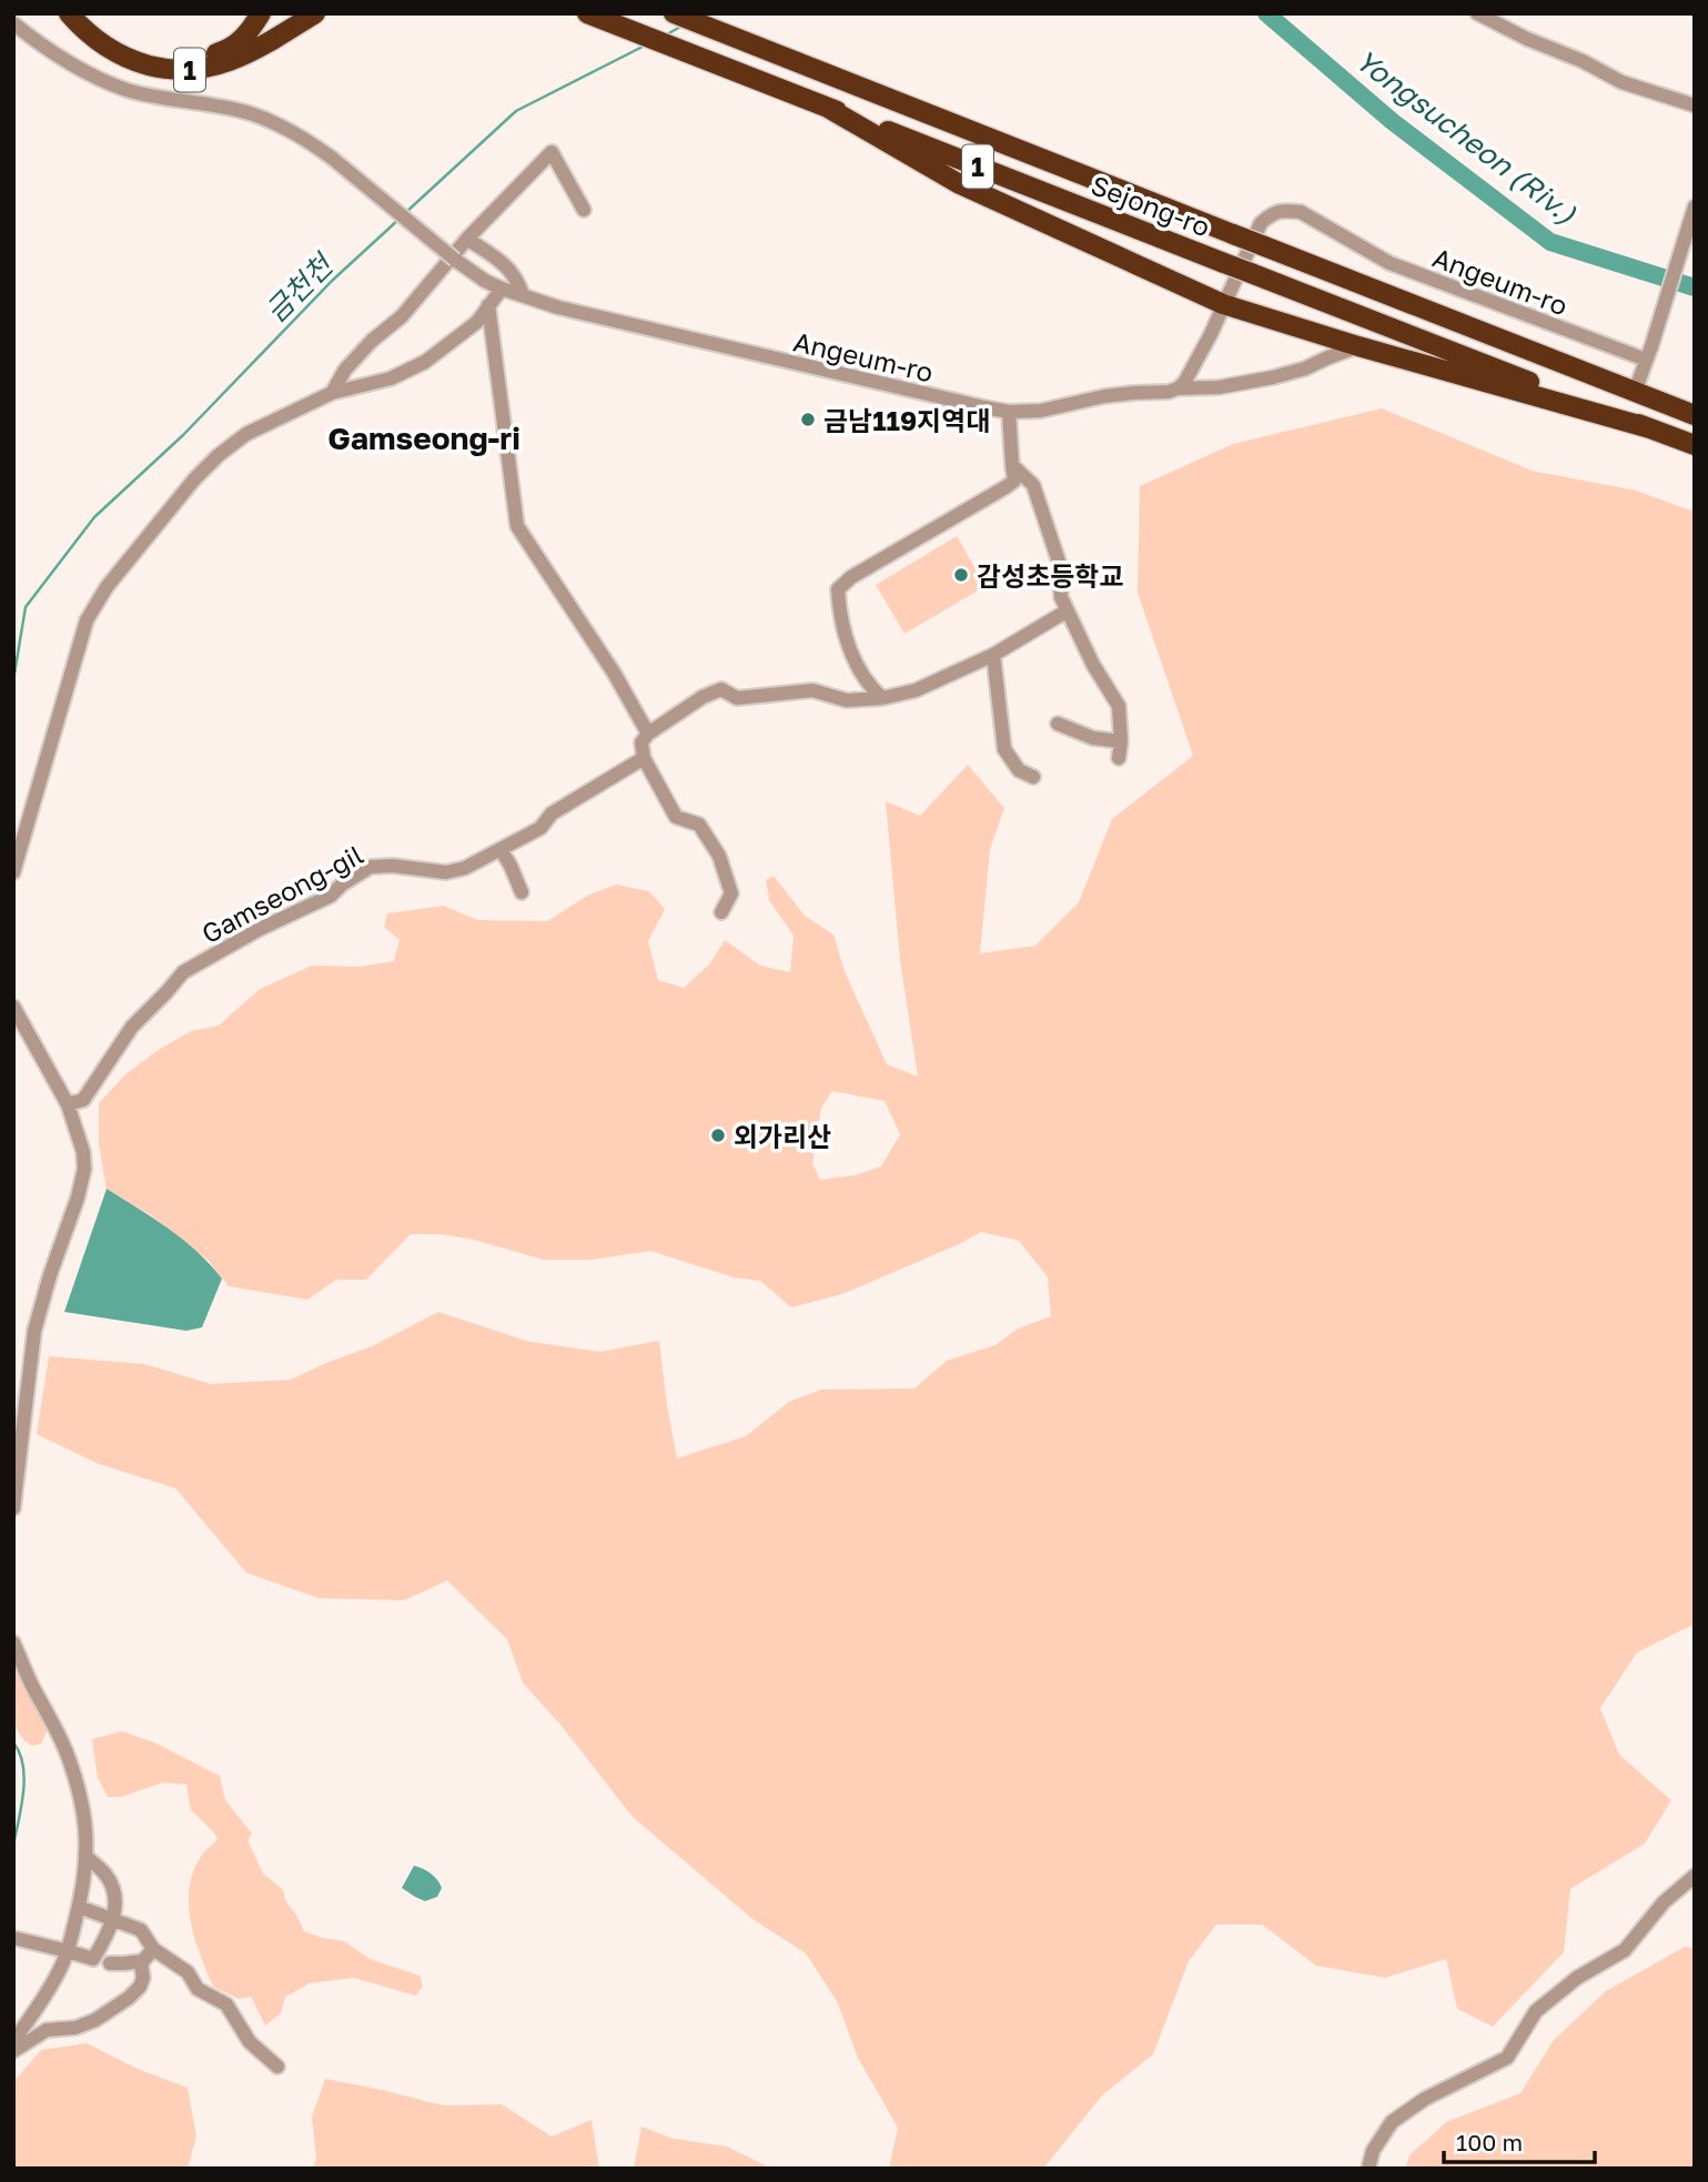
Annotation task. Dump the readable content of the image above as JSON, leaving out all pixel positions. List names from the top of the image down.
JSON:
{
  "streets": {
    "highway": ["1", "Sejong-ro"],
    "street": ["Angeum-ro", "Gamseong-gil"]
  },
  "districts": ["Gamseong-ri"],
  "water": ["Yongsucheon (Riv.)", "금천천"],
  "places": ["금남119지역대", "감성초등학교", "외가리산"],
  "scale_bar": "100 m"
}
